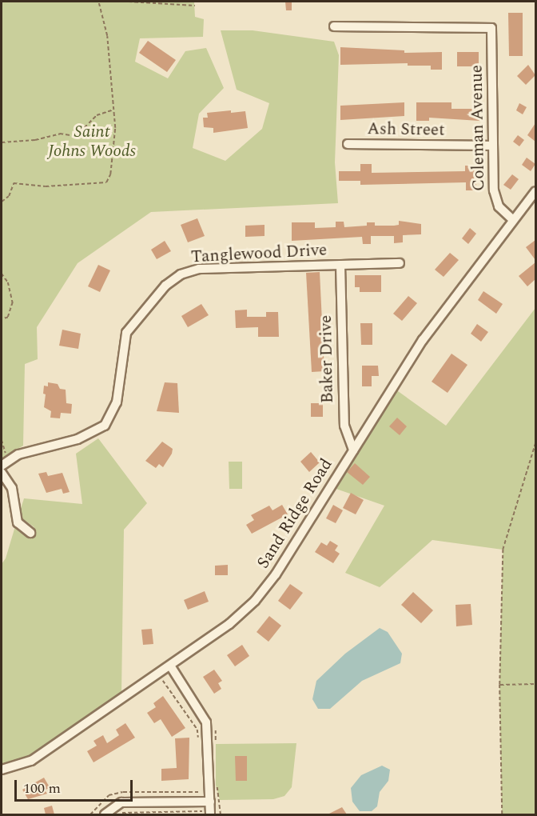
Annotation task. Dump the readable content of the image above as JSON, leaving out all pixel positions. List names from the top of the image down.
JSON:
{
  "streets": {
    "street": [
      "Coleman Avenue",
      "Ash Street",
      "Tanglewood Drive",
      "Baker Drive",
      "Sand Ridge Road"
    ]
  },
  "crossings": [
    ["Coleman Avenue", "Ash Street"],
    ["Coleman Avenue", "Sand Ridge Road"],
    ["Tanglewood Drive", "Baker Drive"],
    ["Baker Drive", "Sand Ridge Road"]
  ],
  "parks": ["Saint Johns Woods"],
  "scale_bar": "100 m"
}
